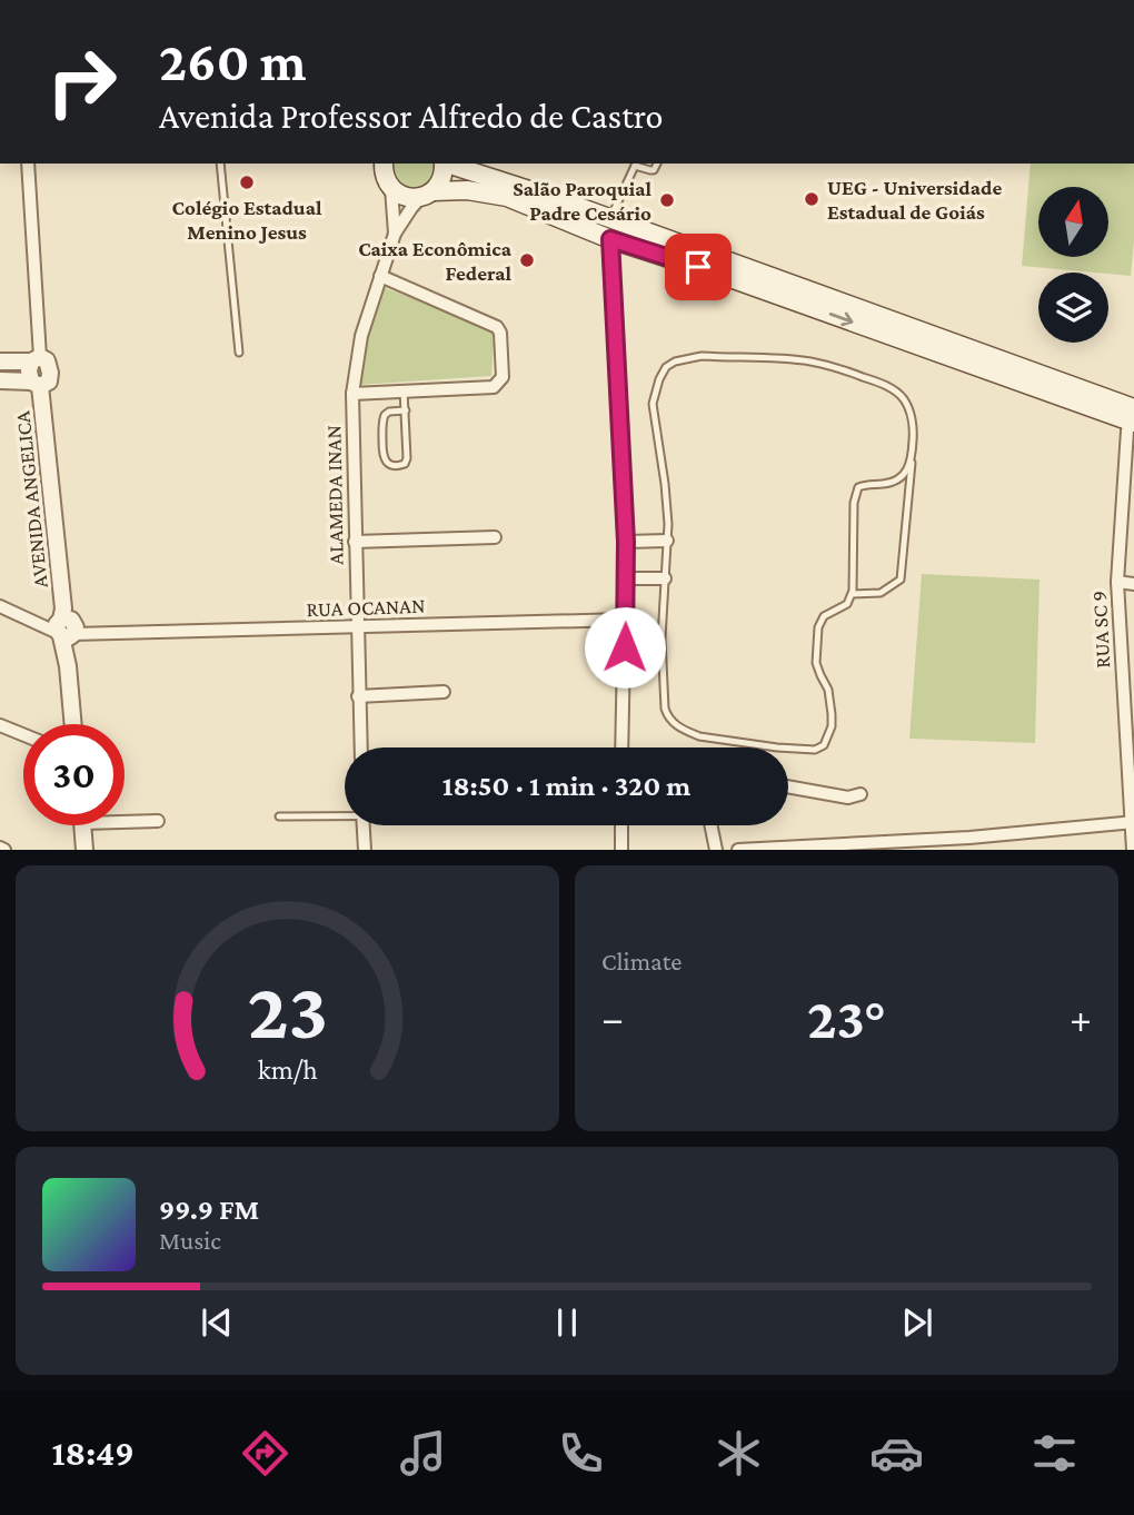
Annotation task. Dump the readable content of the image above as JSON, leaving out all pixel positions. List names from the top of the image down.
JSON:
{
  "streets": {
    "street": [
      "ALAMEDA INAN",
      "AVENIDA ANGELICA",
      "RUA OCANAN",
      "RUA SC 9"
    ]
  },
  "crossings": [
    ["ALAMEDA INAN", "RUA OCANAN"],
    ["AVENIDA ANGELICA", "RUA OCANAN"]
  ],
  "places": [
    "Colégio Estadual Menino Jesus",
    "UEG - Universidade Estadual de Goiás",
    "Salão Paroquial Padre Cesário",
    "Caixa Econômica Federal"
  ],
  "north": "top",
  "page": {
    "turn": ["260 m", "Avenida Professor Alfredo de Castro"],
    "limit": "30",
    "trip": "18:50 · 1 min · 320 m",
    "tile": "Climate",
    "heat": ["−", "23°", "+"],
    "song": ["99.9 FM", "Music"],
    "tabs": "18:49",
    "gauge": ["23", "km/h"]
  }
}
